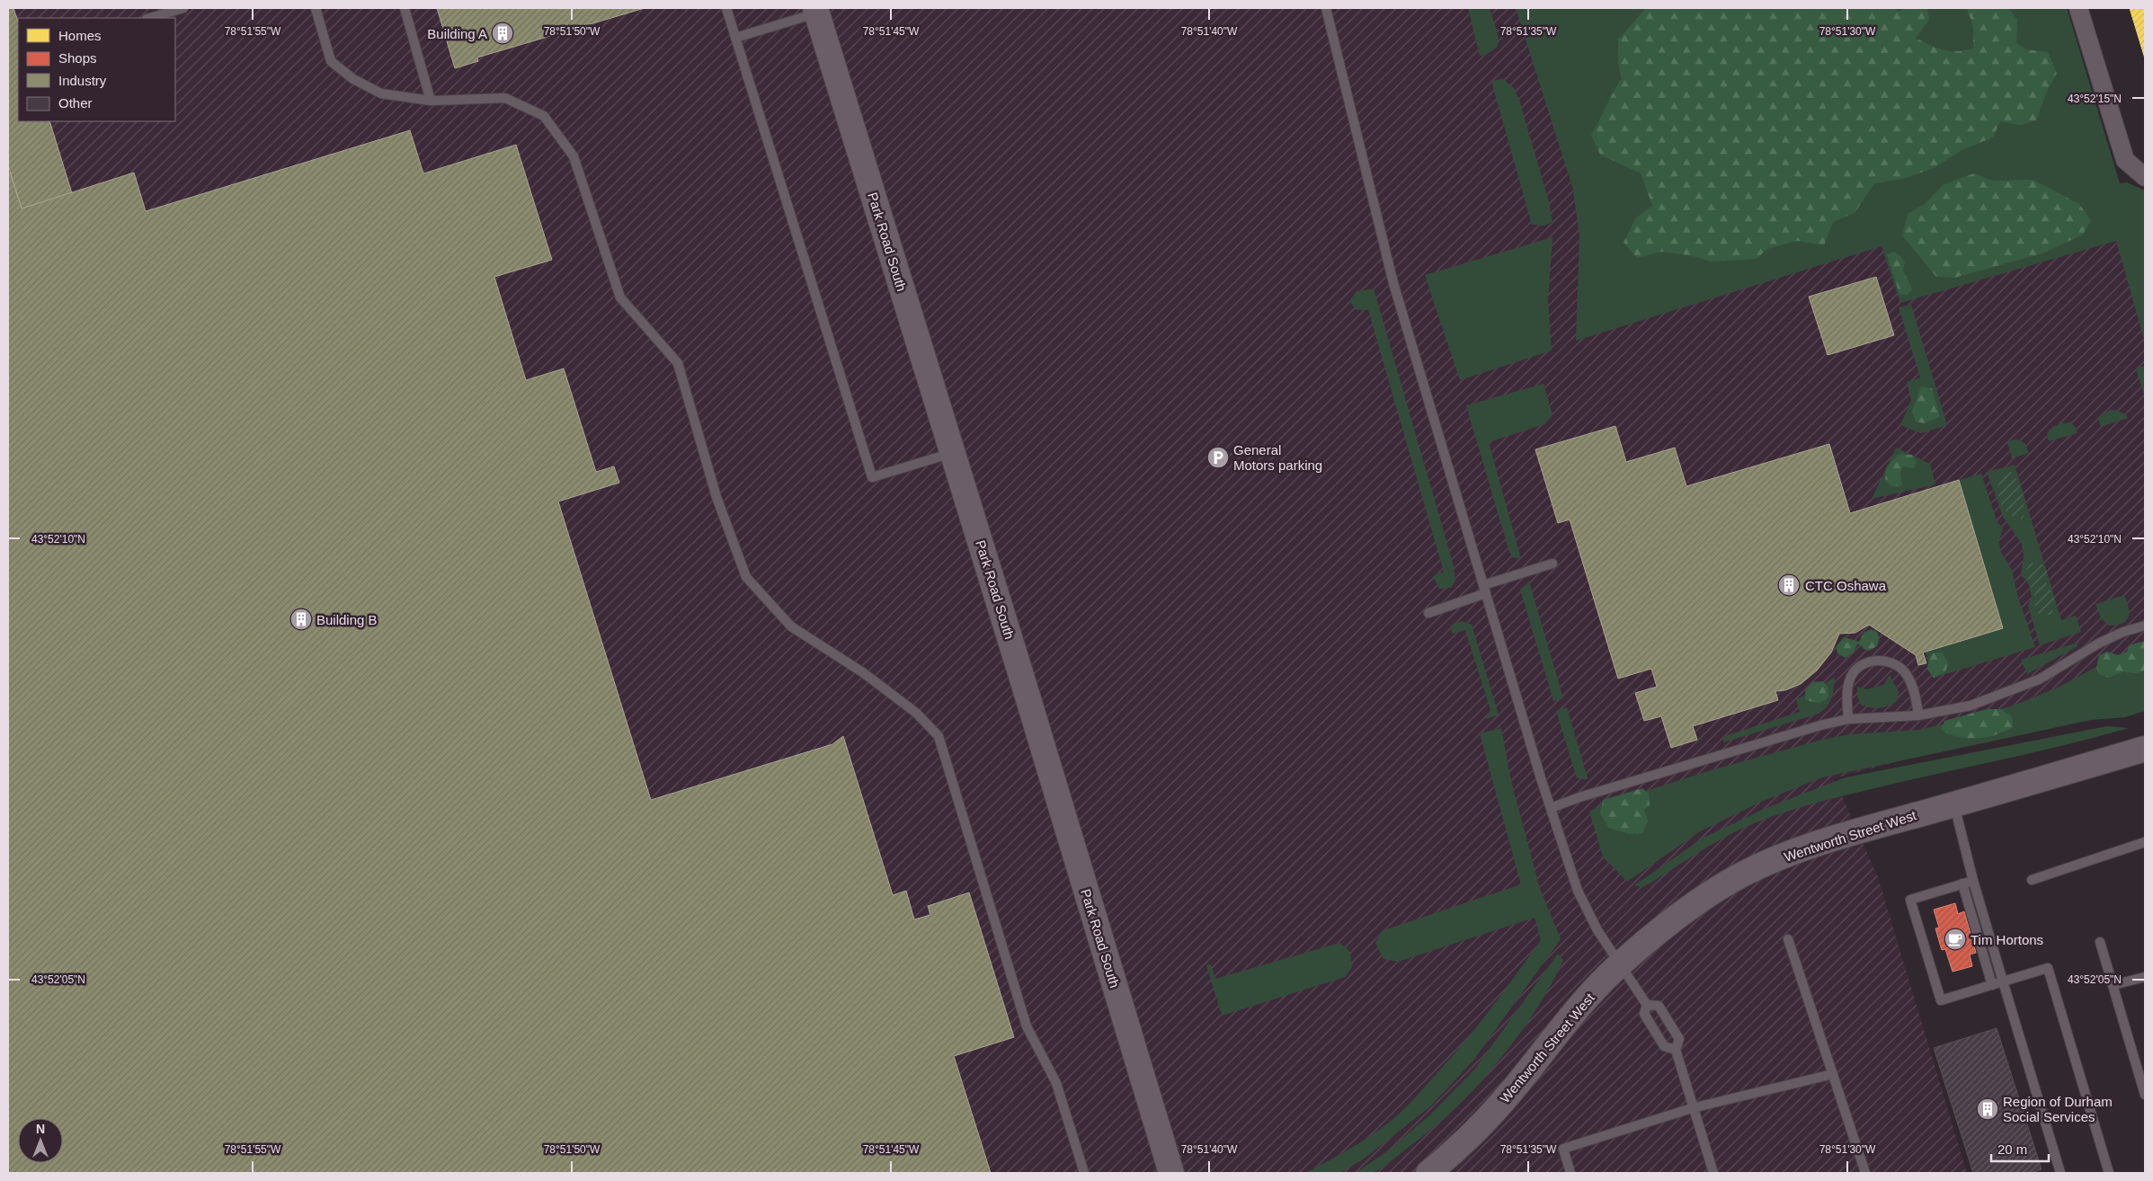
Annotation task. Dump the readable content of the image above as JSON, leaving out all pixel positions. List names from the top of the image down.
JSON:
{
  "streets": {
    "main road": ["Park Road South", "Wentworth Street West"]
  },
  "places": {
    "building": [
      "Building A",
      "CTC Oshawa",
      "Building B",
      "Region of Durham Social Services"
    ],
    "parking": ["General Motors parking"],
    "cafe": ["Tim Hortons"]
  },
  "legend": [
    "Homes",
    "Shops",
    "Industry",
    "Other"
  ],
  "scale_bar": "20 m",
  "north": "top",
  "coordinates": [
    "78°51'55\"W",
    "78°51'50\"W",
    "78°51'45\"W",
    "78°51'40\"W",
    "78°51'35\"W",
    "78°51'30\"W",
    "43°52'15\"N",
    "43°52'10\"N",
    "43°52'05\"N"
  ]
}
